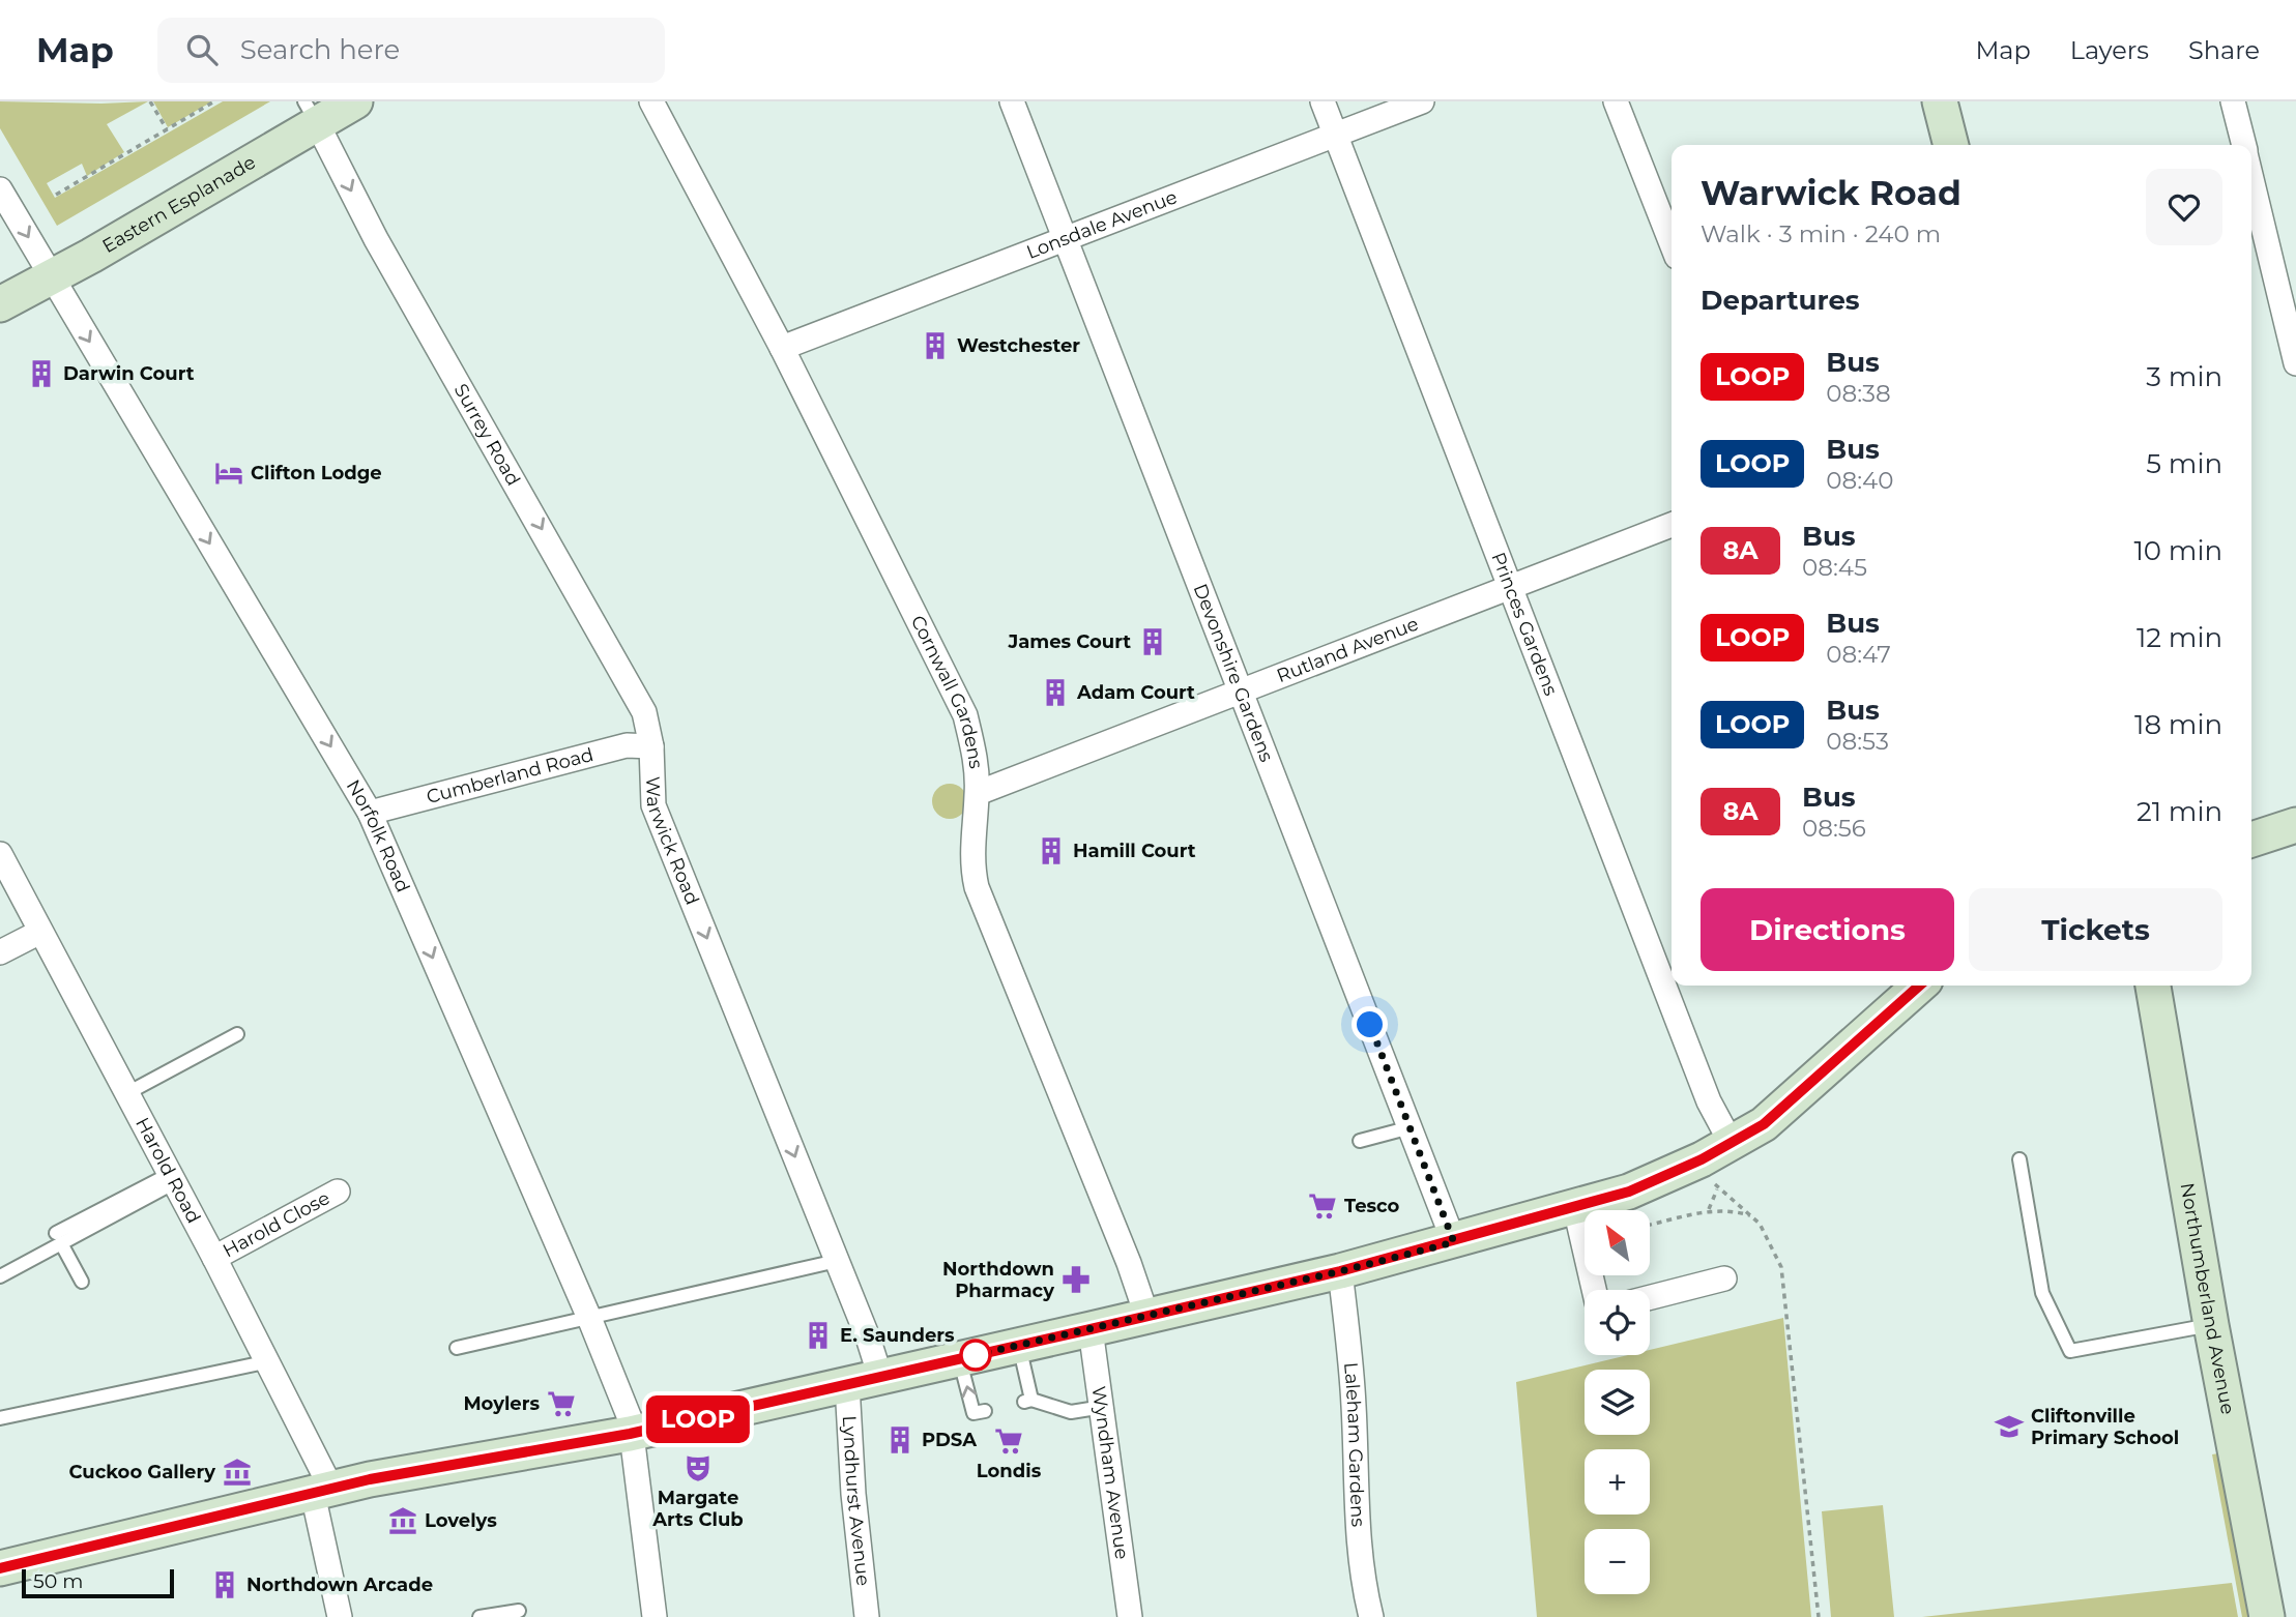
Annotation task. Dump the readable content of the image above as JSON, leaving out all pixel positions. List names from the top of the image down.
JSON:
{
  "streets": {
    "main road": ["Eastern Esplanade", "Northumberland Avenue"],
    "street": [
      "Lonsdale Avenue",
      "Surrey Road",
      "Princes Gardens",
      "Rutland Avenue",
      "Devonshire Gardens",
      "Cornwall Gardens",
      "Cumberland Road",
      "Norfolk Road",
      "Warwick Road",
      "Harold Road",
      "Harold Close",
      "Laleham Gardens",
      "Wyndham Avenue",
      "Lyndhurst Avenue"
    ]
  },
  "crossings": [
    ["Eastern Esplanade", "Surrey Road"],
    ["Eastern Esplanade", "Norfolk Road"],
    ["Lonsdale Avenue", "Princes Gardens"],
    ["Lonsdale Avenue", "Devonshire Gardens"],
    ["Lonsdale Avenue", "Cornwall Gardens"],
    ["Surrey Road", "Cumberland Road"],
    ["Surrey Road", "Warwick Road"],
    ["Princes Gardens", "Rutland Avenue"],
    ["Rutland Avenue", "Devonshire Gardens"],
    ["Rutland Avenue", "Cornwall Gardens"],
    ["Cumberland Road", "Norfolk Road"],
    ["Cumberland Road", "Warwick Road"],
    ["Harold Road", "Harold Close"]
  ],
  "one_way": ["Surrey Road", "Norfolk Road", "Warwick Road"],
  "places": {
    "building": [
      "Westchester",
      "Darwin Court",
      "James Court",
      "Adam Court",
      "Hamill Court",
      "E. Saunders",
      "PDSA",
      "Northdown Arcade"
    ],
    "hotel": ["Clifton Lodge"],
    "supermarket": ["Tesco", "Moylers", "Londis"],
    "pharmacy": ["Northdown Pharmacy"],
    "school or university": ["Cliftonville Primary School"],
    "theatre": ["Margate Arts Club"],
    "museum": ["Cuckoo Gallery", "Lovelys"]
  },
  "lines": ["bus line LOOP"],
  "scale_bar": "50 m",
  "north": "top left",
  "page": {
    "header": "Map",
    "search": "Search here",
    "nav": ["Map", "Layers", "Share"],
    "on_map": "LOOP",
    "heading": [
      ["Warwick Road", "Walk · 3 min · 240 m"],
      "Departures"
    ],
    "list": [
      {
        "mark": "LOOP",
        "name": "Bus",
        "note": "08:38",
        "value": "3 min"
      },
      {
        "mark": "LOOP",
        "name": "Bus",
        "note": "08:40",
        "value": "5 min"
      },
      {
        "mark": "8A",
        "name": "Bus",
        "note": "08:45",
        "value": "10 min"
      },
      {
        "mark": "LOOP",
        "name": "Bus",
        "note": "08:47",
        "value": "12 min"
      },
      {
        "mark": "LOOP",
        "name": "Bus",
        "note": "08:53",
        "value": "18 min"
      },
      {
        "mark": "8A",
        "name": "Bus",
        "note": "08:56",
        "value": "21 min"
      }
    ],
    "buttons": ["Directions", "Tickets"],
    "map_buttons": ["+", "−"],
    "scale": "50 m"
  }
}
